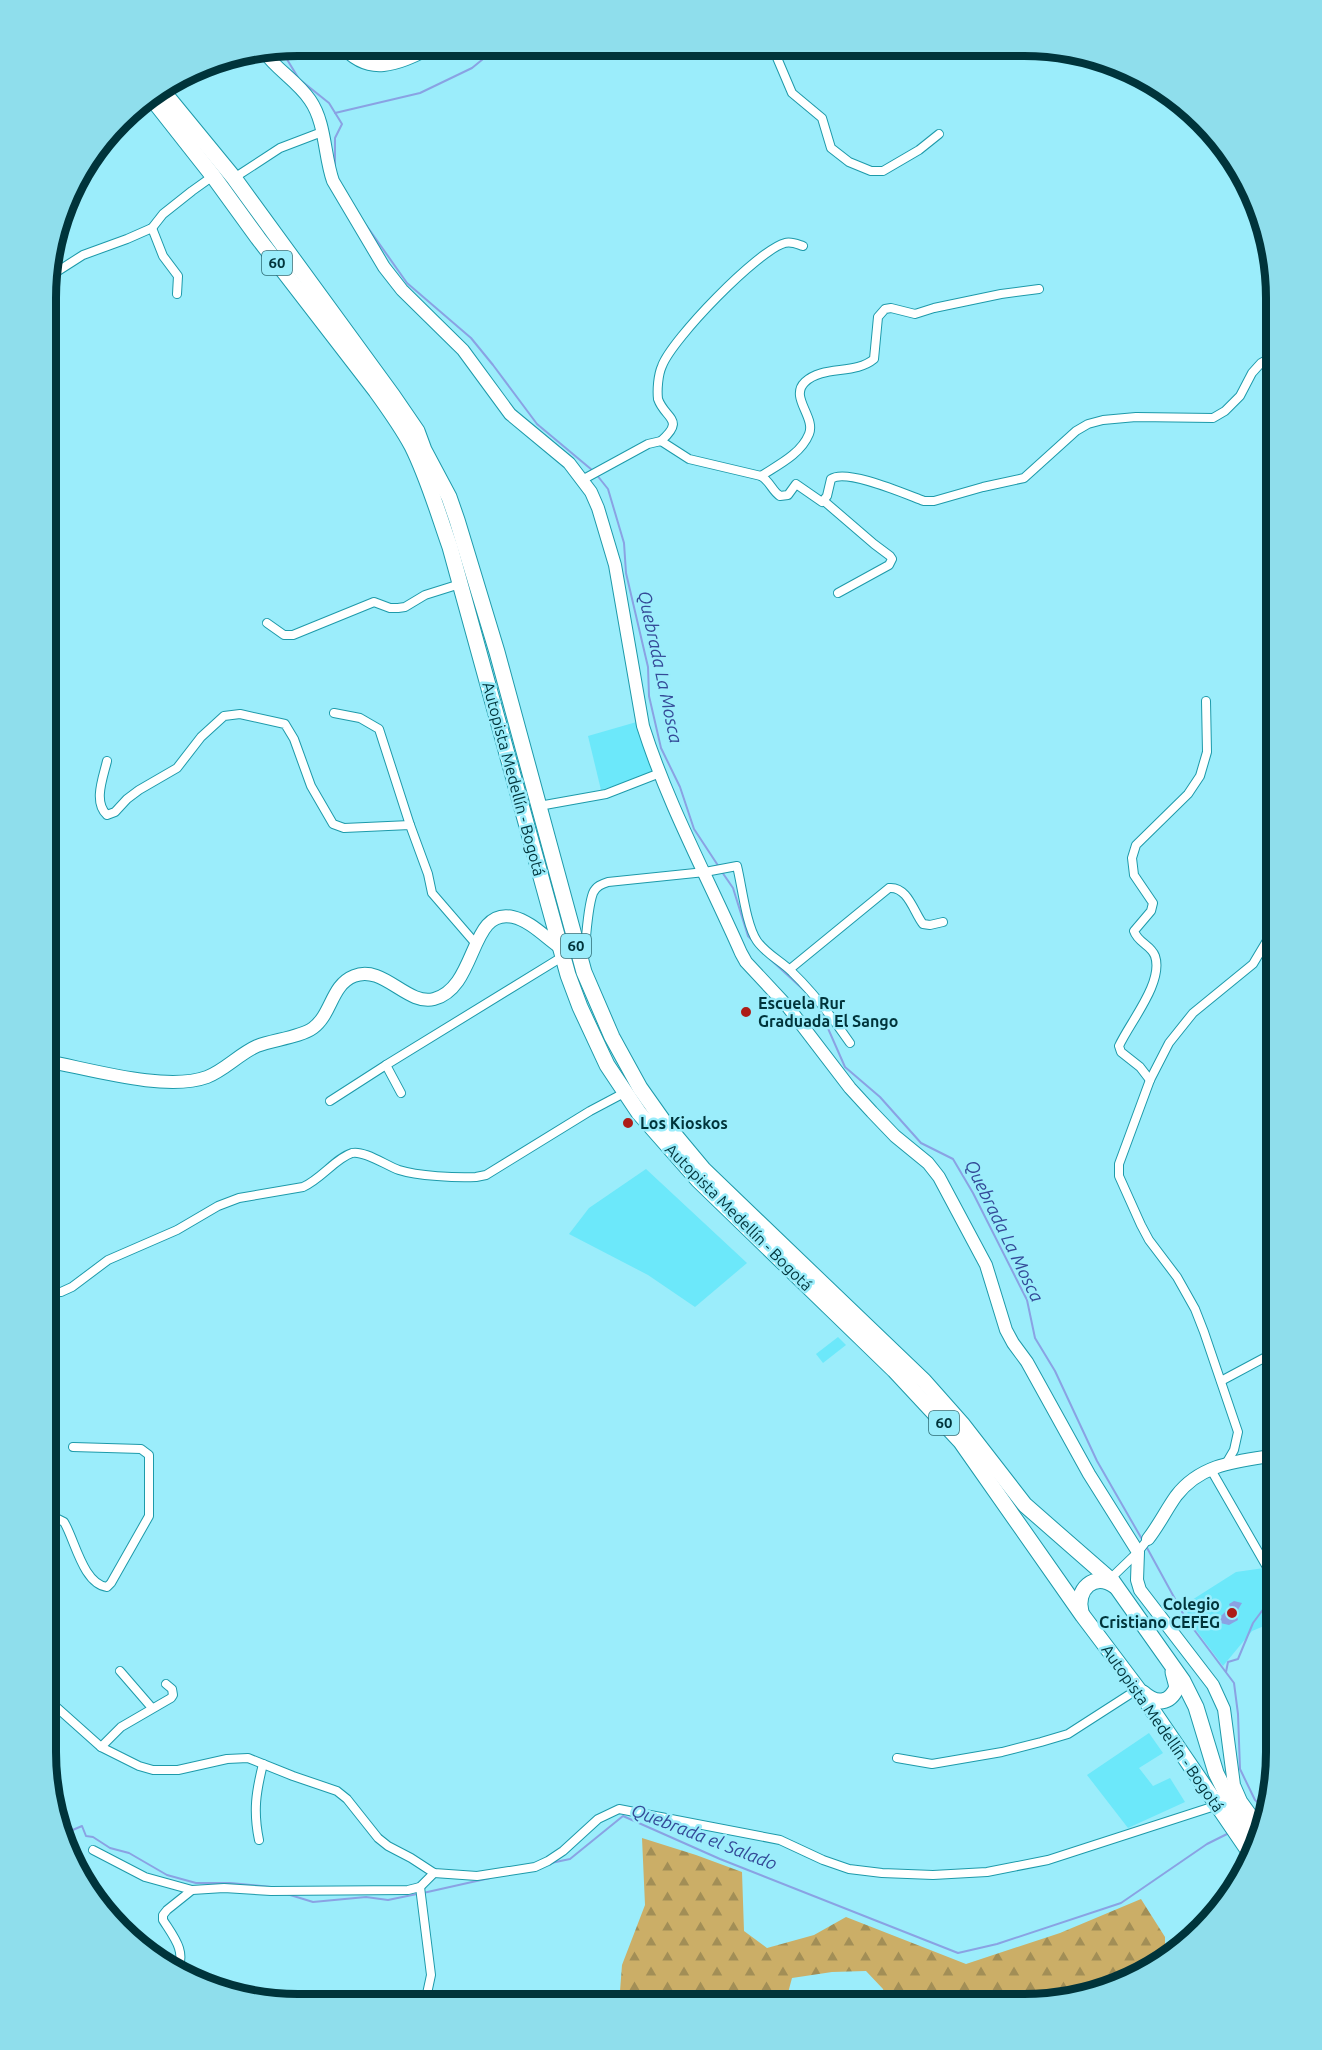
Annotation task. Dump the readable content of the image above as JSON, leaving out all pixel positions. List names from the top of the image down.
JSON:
{
  "streets": {
    "highway": ["60", "Autopista Medellín - Bogotá"]
  },
  "water": ["Quebrada La Mosca", "Quebrada el Salado"],
  "places": ["Escuela Rur Graduada El Sango", "Los Kioskos", "Colegio Cristiano CEFEG"]
}
